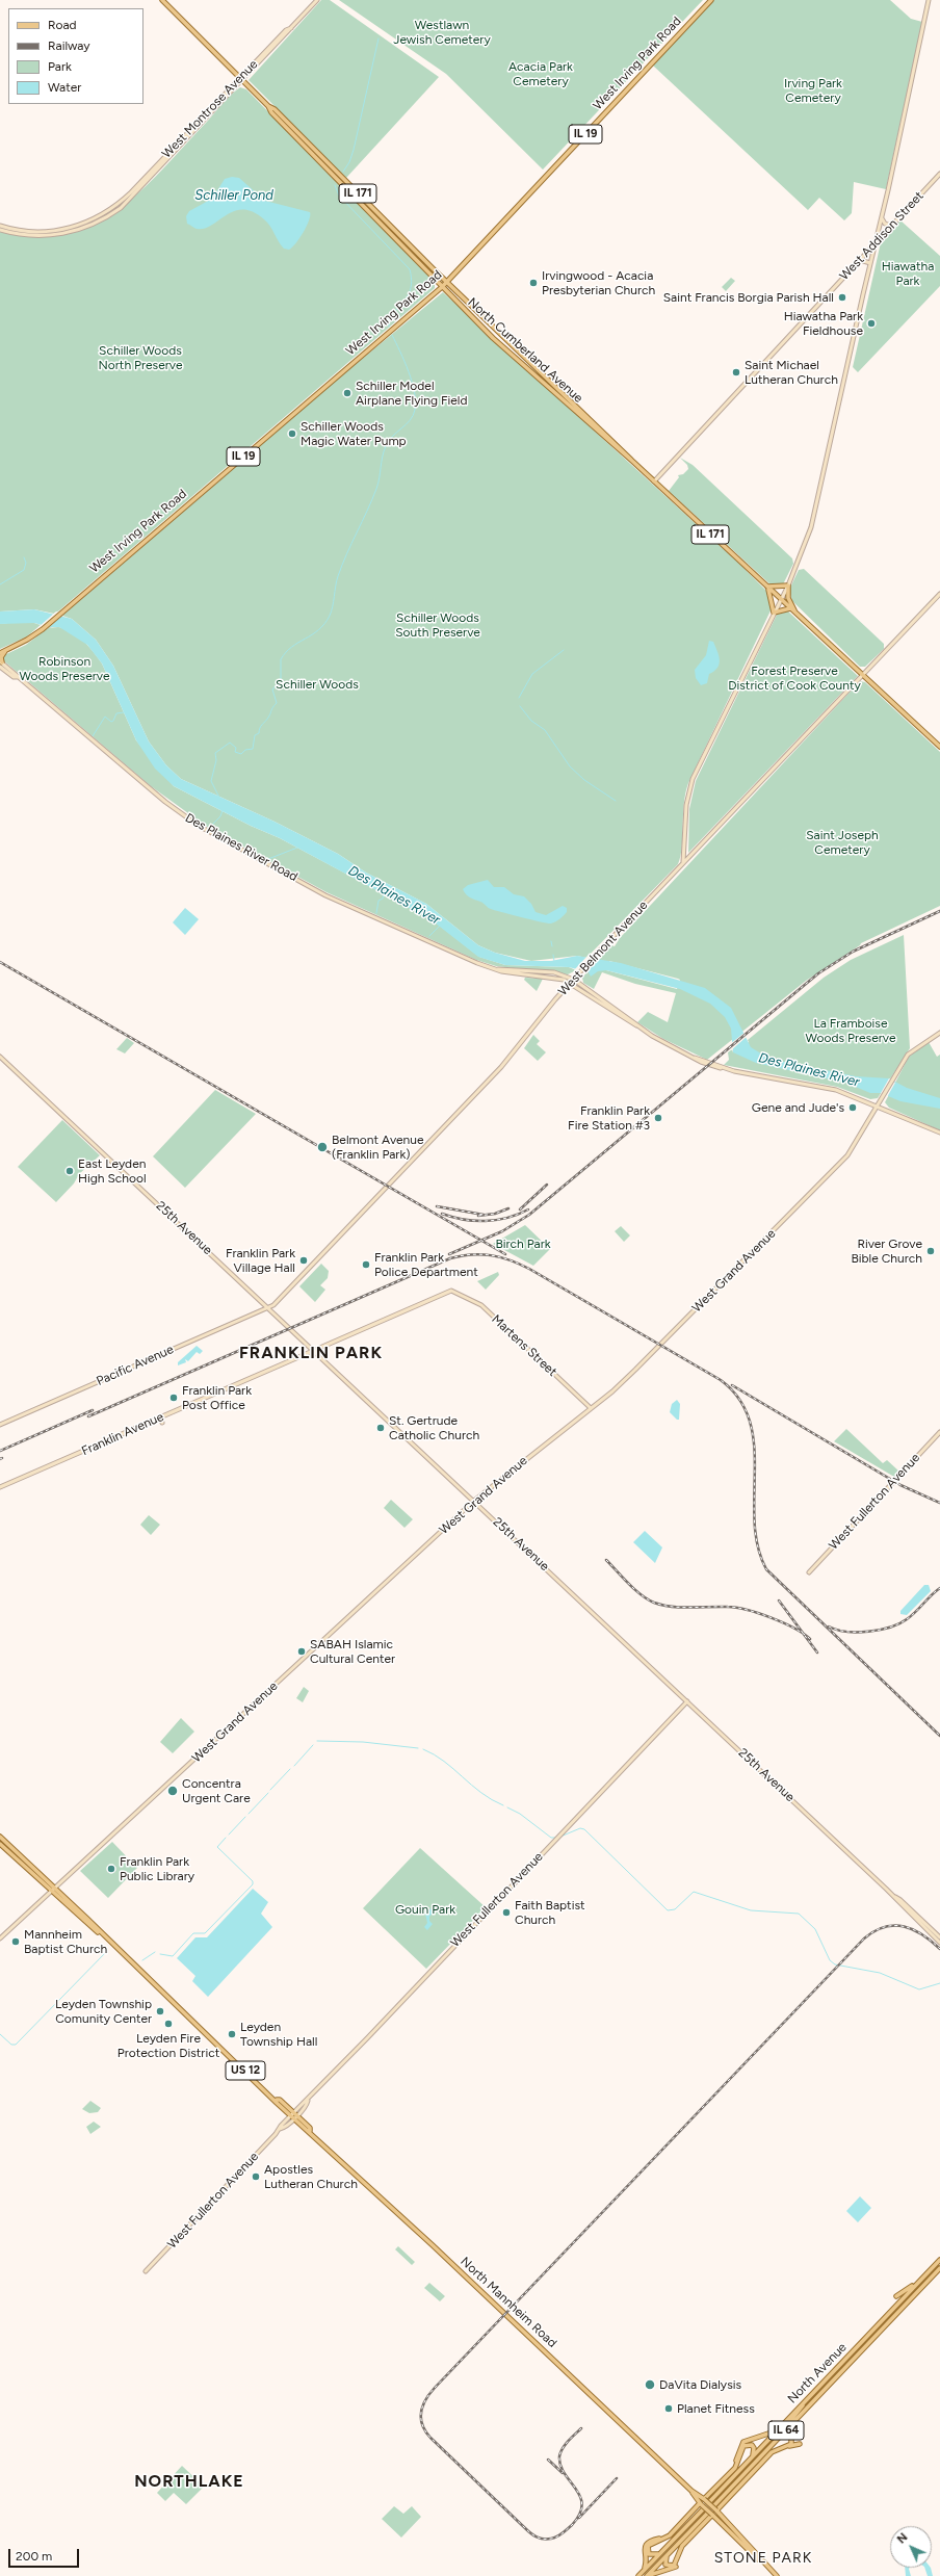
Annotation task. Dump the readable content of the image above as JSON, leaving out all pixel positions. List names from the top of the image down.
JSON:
{
  "streets": {
    "main road": [
      "West Irving Park Road",
      "West Montrose Avenue",
      "IL 19",
      "IL 171",
      "West Addison Street",
      "North Cumberland Avenue",
      "Des Plaines River Road",
      "West Belmont Avenue",
      "25th Avenue",
      "West Grand Avenue",
      "Martens Street",
      "Pacific Avenue",
      "Franklin Avenue",
      "West Fullerton Avenue",
      "US 12",
      "North Mannheim Road",
      "North Avenue",
      "IL 64"
    ]
  },
  "crossings": [
    ["West Irving Park Road", "IL 19"],
    ["West Irving Park Road", "North Cumberland Avenue"],
    ["West Montrose Avenue", "North Cumberland Avenue"],
    ["IL 171", "North Cumberland Avenue"],
    ["IL 171", "West Belmont Avenue"],
    ["West Addison Street", "North Cumberland Avenue"],
    ["North Cumberland Avenue", "West Belmont Avenue"],
    ["Des Plaines River Road", "West Belmont Avenue"],
    ["Des Plaines River Road", "West Grand Avenue"],
    ["West Belmont Avenue", "25th Avenue"],
    ["West Belmont Avenue", "Pacific Avenue"],
    ["25th Avenue", "West Grand Avenue"],
    ["25th Avenue", "Pacific Avenue"],
    ["25th Avenue", "Franklin Avenue"],
    ["25th Avenue", "West Fullerton Avenue"],
    ["West Grand Avenue", "Martens Street"],
    ["West Grand Avenue", "North Mannheim Road"],
    ["Martens Street", "Franklin Avenue"],
    ["West Fullerton Avenue", "North Mannheim Road"]
  ],
  "districts": ["FRANKLIN PARK", "NORTHLAKE", "STONE PARK"],
  "water": ["Schiller Pond", "Des Plaines River"],
  "parks": [
    "Westlawn Jewish Cemetery",
    "Acacia Park Cemetery",
    "Irving Park Cemetery",
    "Hiawatha Park",
    "Schiller Woods North Preserve",
    "Schiller Woods South Preserve",
    "Robinson Woods Preserve",
    "Forest Preserve District of Cook County",
    "Schiller Woods",
    "Saint Joseph Cemetery",
    "La Framboise Woods Preserve",
    "Birch Park",
    "Gouin Park"
  ],
  "places": [
    "Irvingwood - Acacia Presbyterian Church",
    "Saint Francis Borgia Parish Hall",
    "Hiawatha Park Fieldhouse",
    "Saint Michael Lutheran Church",
    "Schiller Model Airplane Flying Field",
    "Schiller Woods Magic Water Pump",
    "Gene and Jude's",
    "Franklin Park Fire Station #3",
    "Belmont Avenue (Franklin Park)",
    "East Leyden High School",
    "River Grove Bible Church",
    "Franklin Park Village Hall",
    "Franklin Park Police Department",
    "Franklin Park Post Office",
    "St. Gertrude Catholic Church",
    "SABAH Islamic Cultural Center",
    "Concentra Urgent Care",
    "Franklin Park Public Library",
    "Faith Baptist Church",
    "Mannheim Baptist Church",
    "Leyden Township Comunity Center",
    "Leyden Fire Protection District",
    "Leyden Township Hall",
    "Apostles Lutheran Church",
    "DaVita Dialysis",
    "Planet Fitness"
  ],
  "legend": [
    "Road",
    "Railway",
    "Park",
    "Water"
  ],
  "scale_bar": "200 m",
  "north": "top left"
}
